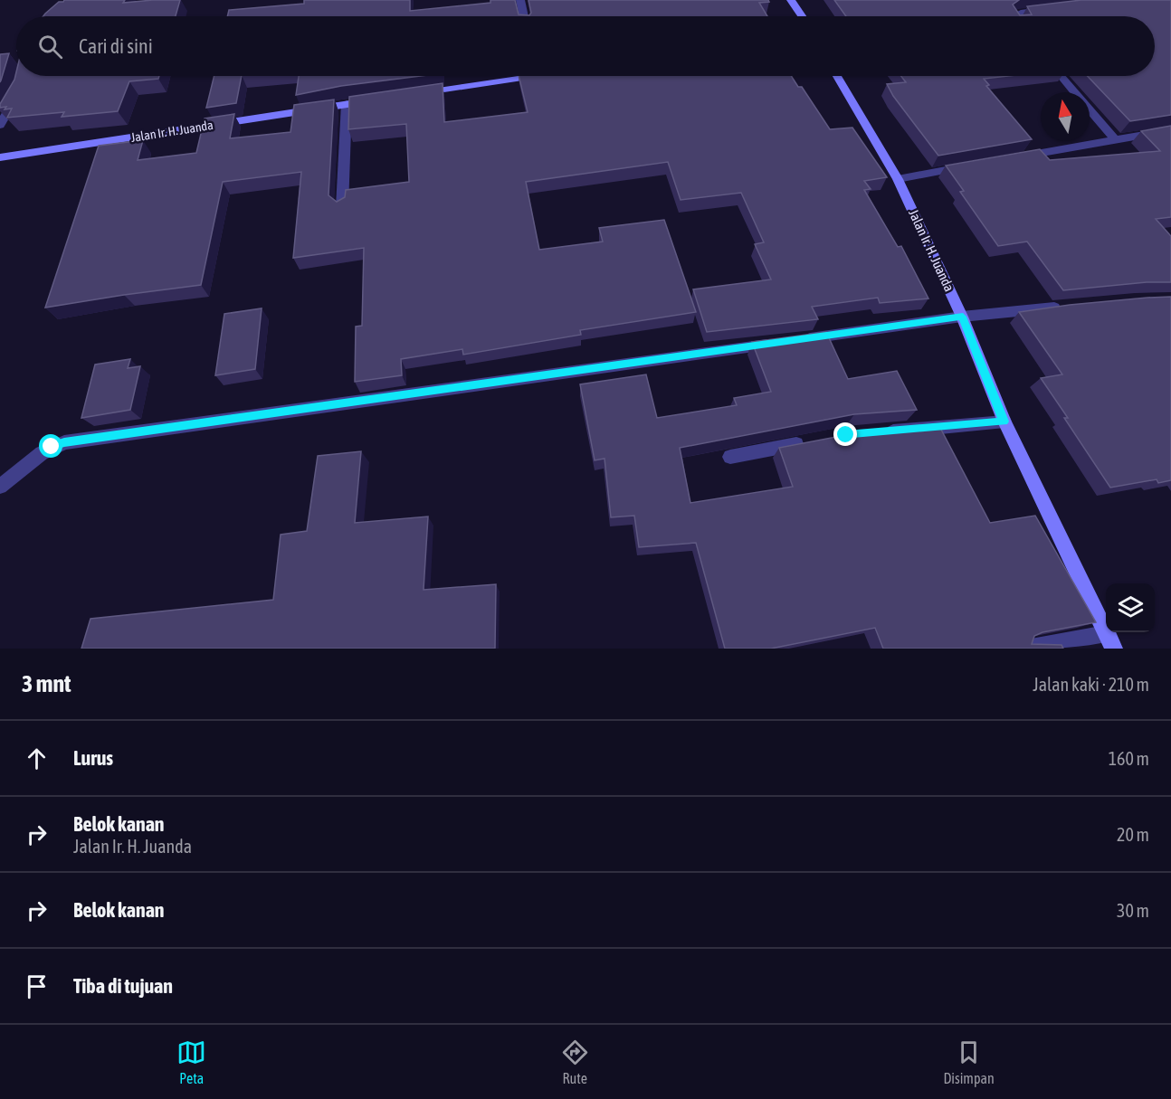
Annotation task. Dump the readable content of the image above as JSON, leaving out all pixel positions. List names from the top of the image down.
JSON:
{
  "streets": {
    "main road": ["Jalan Ir. H. Juanda"]
  },
  "north": "top",
  "page": {
    "search": "Cari di sini",
    "heading": ["3 mnt", "Jalan kaki · 210 m"],
    "list": [
      ["Lurus", "160 m"],
      ["Belok kanan", "Jalan Ir. H. Juanda", "20 m"],
      ["Belok kanan", "30 m"],
      "Tiba di tujuan"
    ],
    "nav": ["Peta", "Rute", "Disimpan"]
  }
}
